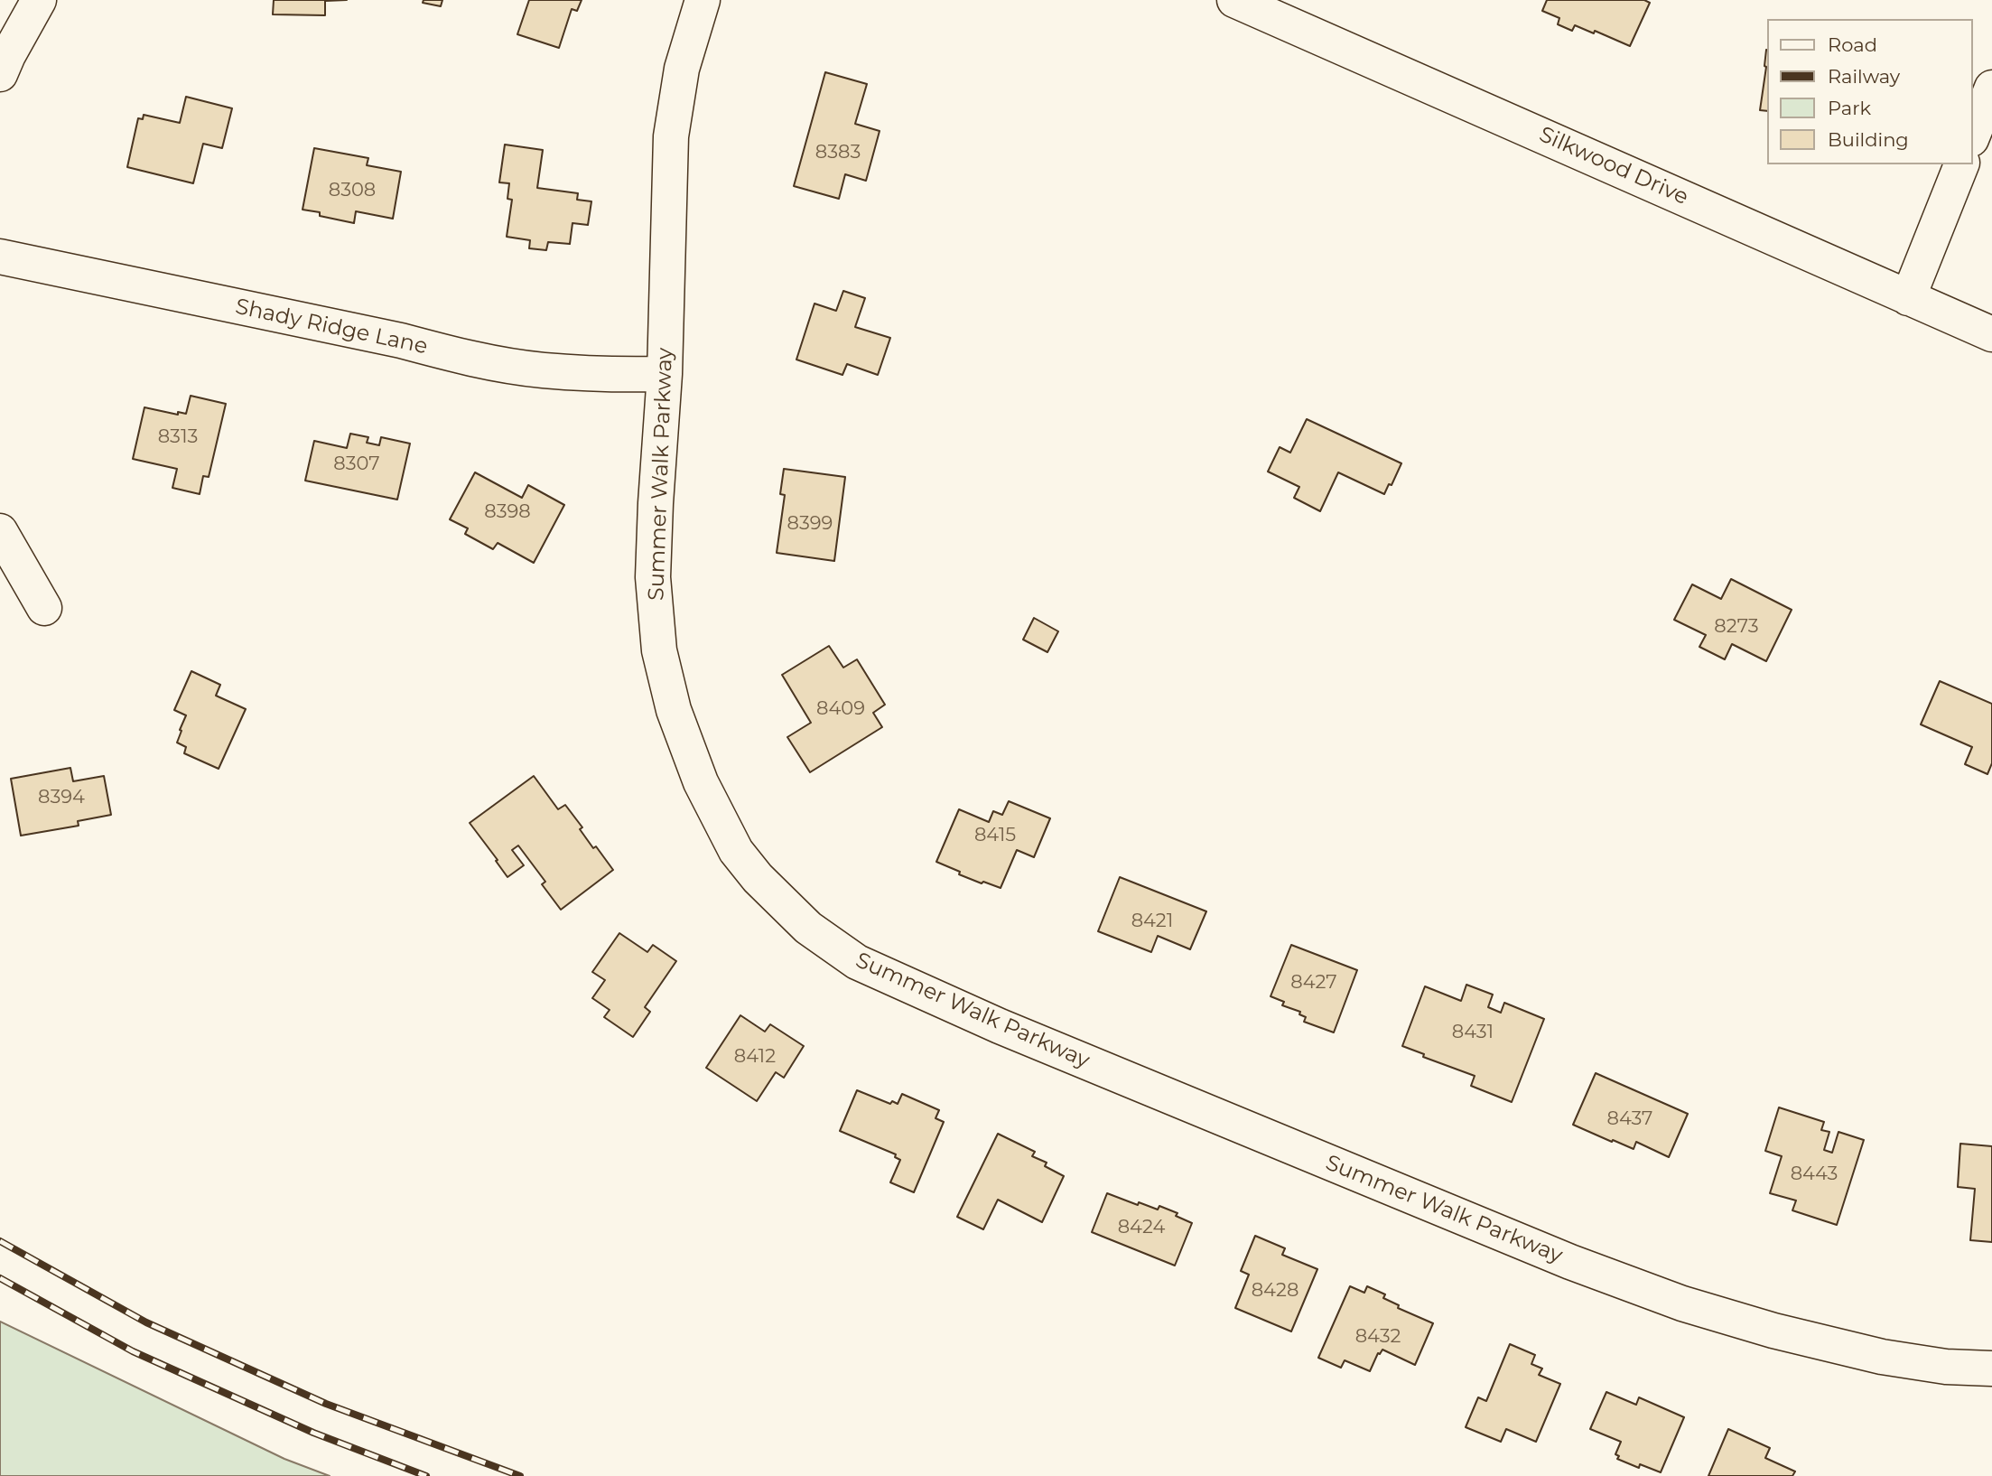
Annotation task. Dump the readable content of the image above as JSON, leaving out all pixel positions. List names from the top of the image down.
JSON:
{
  "streets": {
    "street": ["Silkwood Drive", "Shady Ridge Lane", "Summer Walk Parkway"]
  },
  "crossings": [
    ["Shady Ridge Lane", "Summer Walk Parkway"]
  ],
  "house_numbers": [
    "8383",
    "8308",
    "8313",
    "8307",
    "8398",
    "8399",
    "8273",
    "8409",
    "8394",
    "8415",
    "8421",
    "8427",
    "8431",
    "8412",
    "8437",
    "8443",
    "8424",
    "8428",
    "8432"
  ],
  "legend": [
    "Road",
    "Railway",
    "Park",
    "Building"
  ]
}
